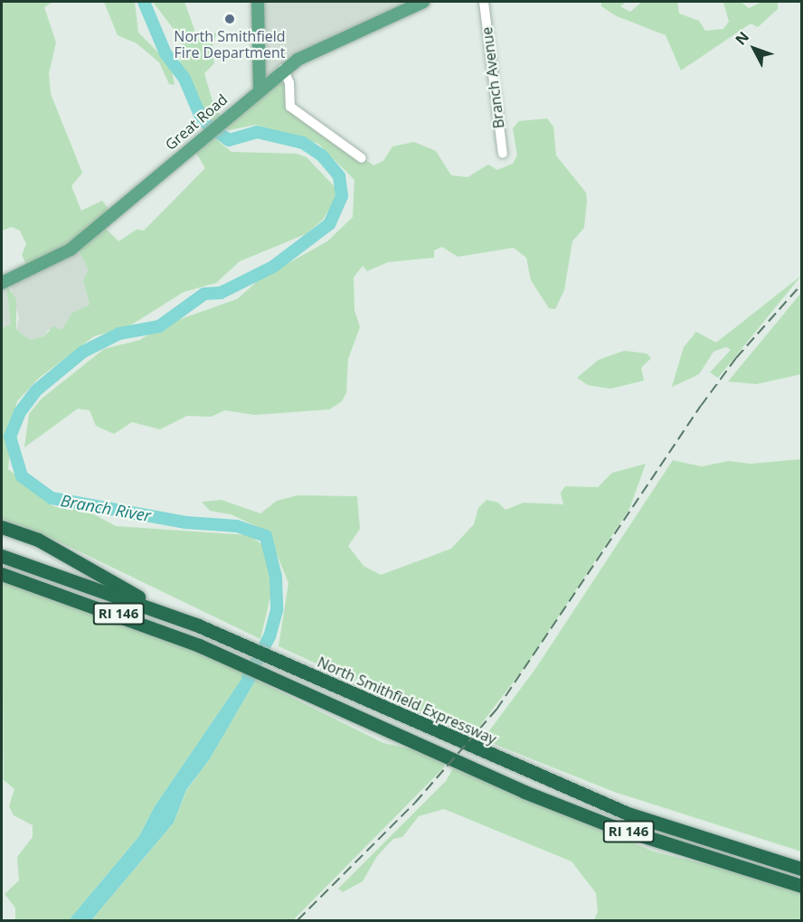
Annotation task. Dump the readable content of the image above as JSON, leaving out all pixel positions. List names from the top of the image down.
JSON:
{
  "streets": {
    "highway": ["RI 146", "North Smithfield Expressway"],
    "main road": ["Great Road"],
    "street": ["Branch Avenue"]
  },
  "water": ["Branch River"],
  "places": ["North Smithfield Fire Department"],
  "north": "top left"
}
